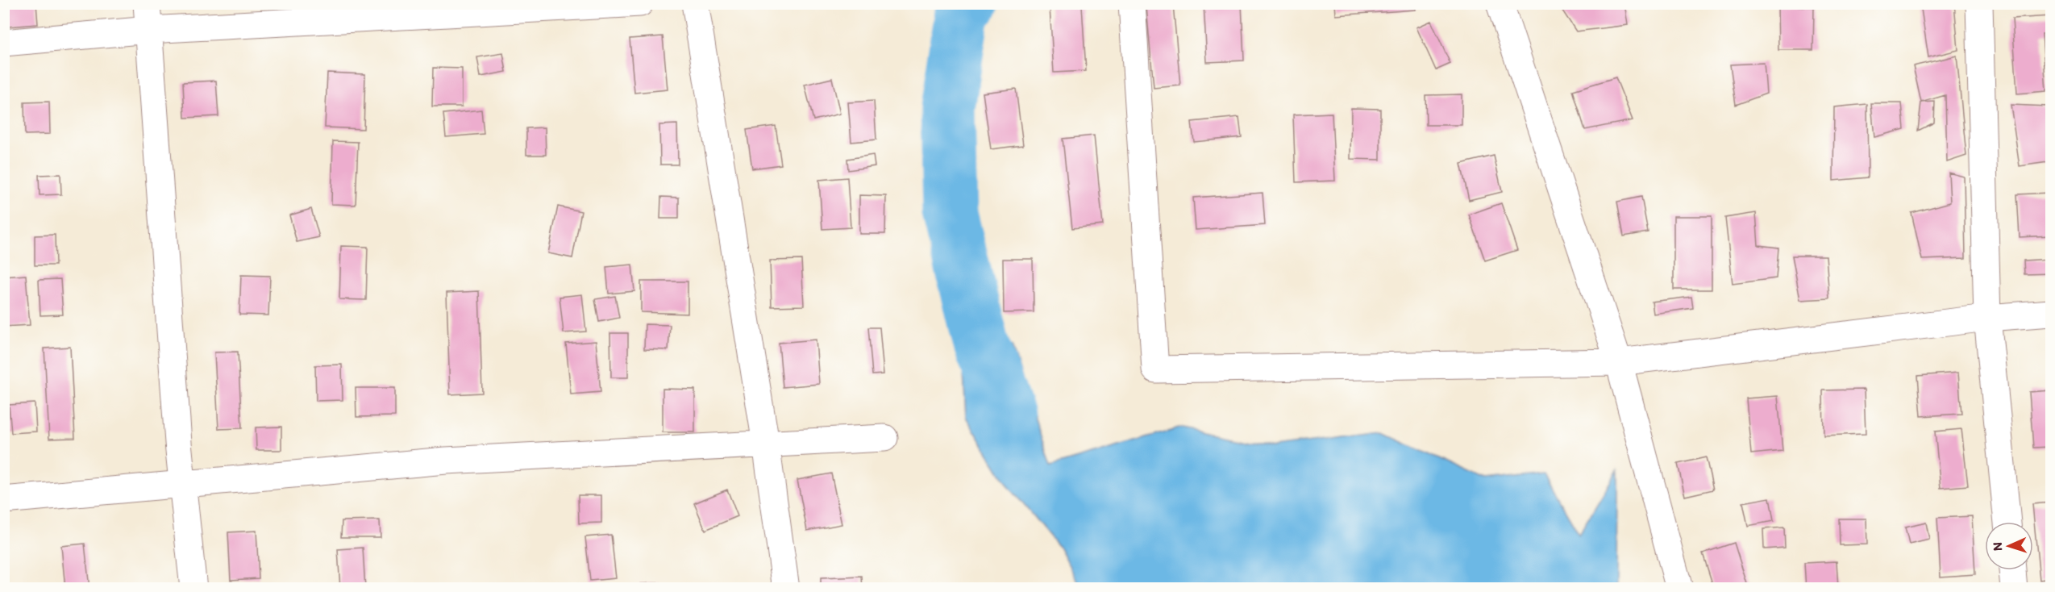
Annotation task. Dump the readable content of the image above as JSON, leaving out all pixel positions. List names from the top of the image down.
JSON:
{
  "north": "left"
}
